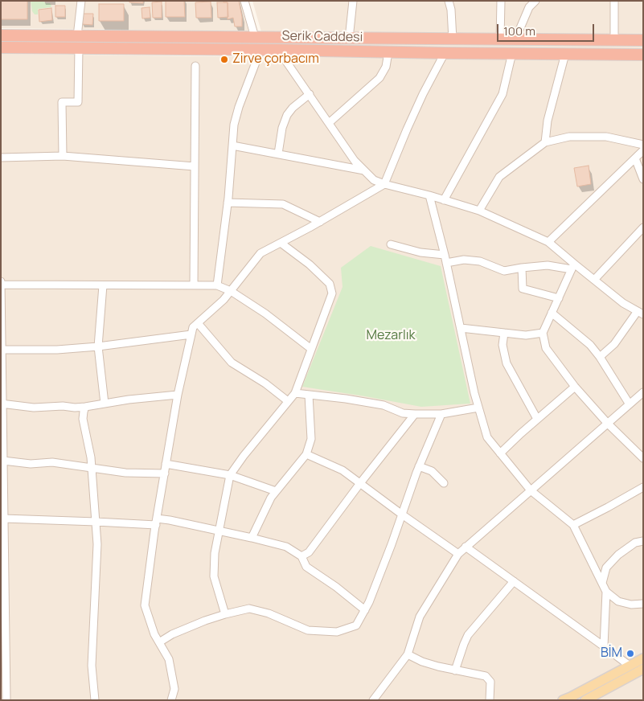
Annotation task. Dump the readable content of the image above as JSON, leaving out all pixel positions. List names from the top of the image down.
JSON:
{
  "streets": {
    "highway": ["Serik Caddesi"]
  },
  "parks": ["Mezarlık"],
  "places": ["Zirve çorbacım", "BİM"],
  "scale_bar": "100 m"
}
